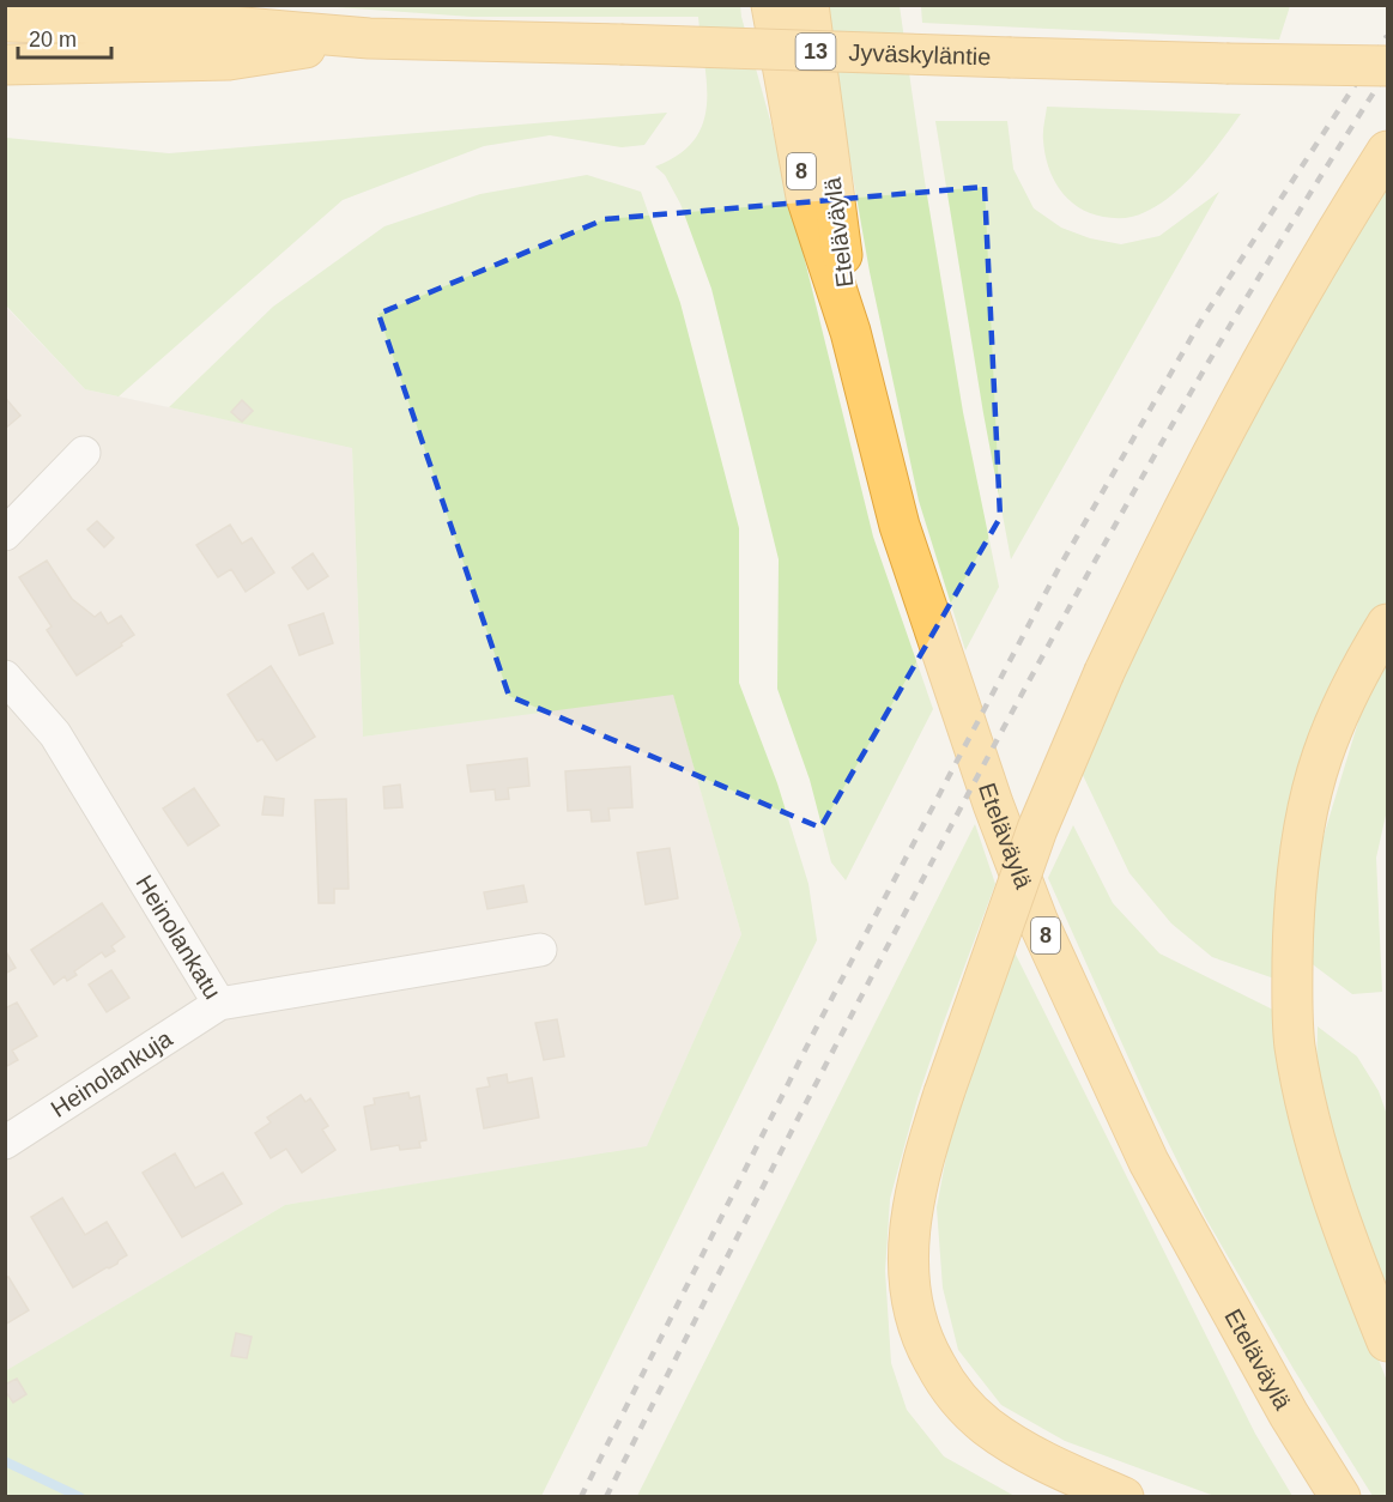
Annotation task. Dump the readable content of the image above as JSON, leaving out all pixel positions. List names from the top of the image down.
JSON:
{
  "streets": {
    "highway": [
      "13",
      "Jyväskyläntie",
      "8",
      "Eteläväylä"
    ],
    "street": ["Heinolankatu", "Heinolankuja"]
  },
  "crossings": [
    ["Heinolankatu", "Heinolankuja"]
  ],
  "scale_bar": "20 m"
}
